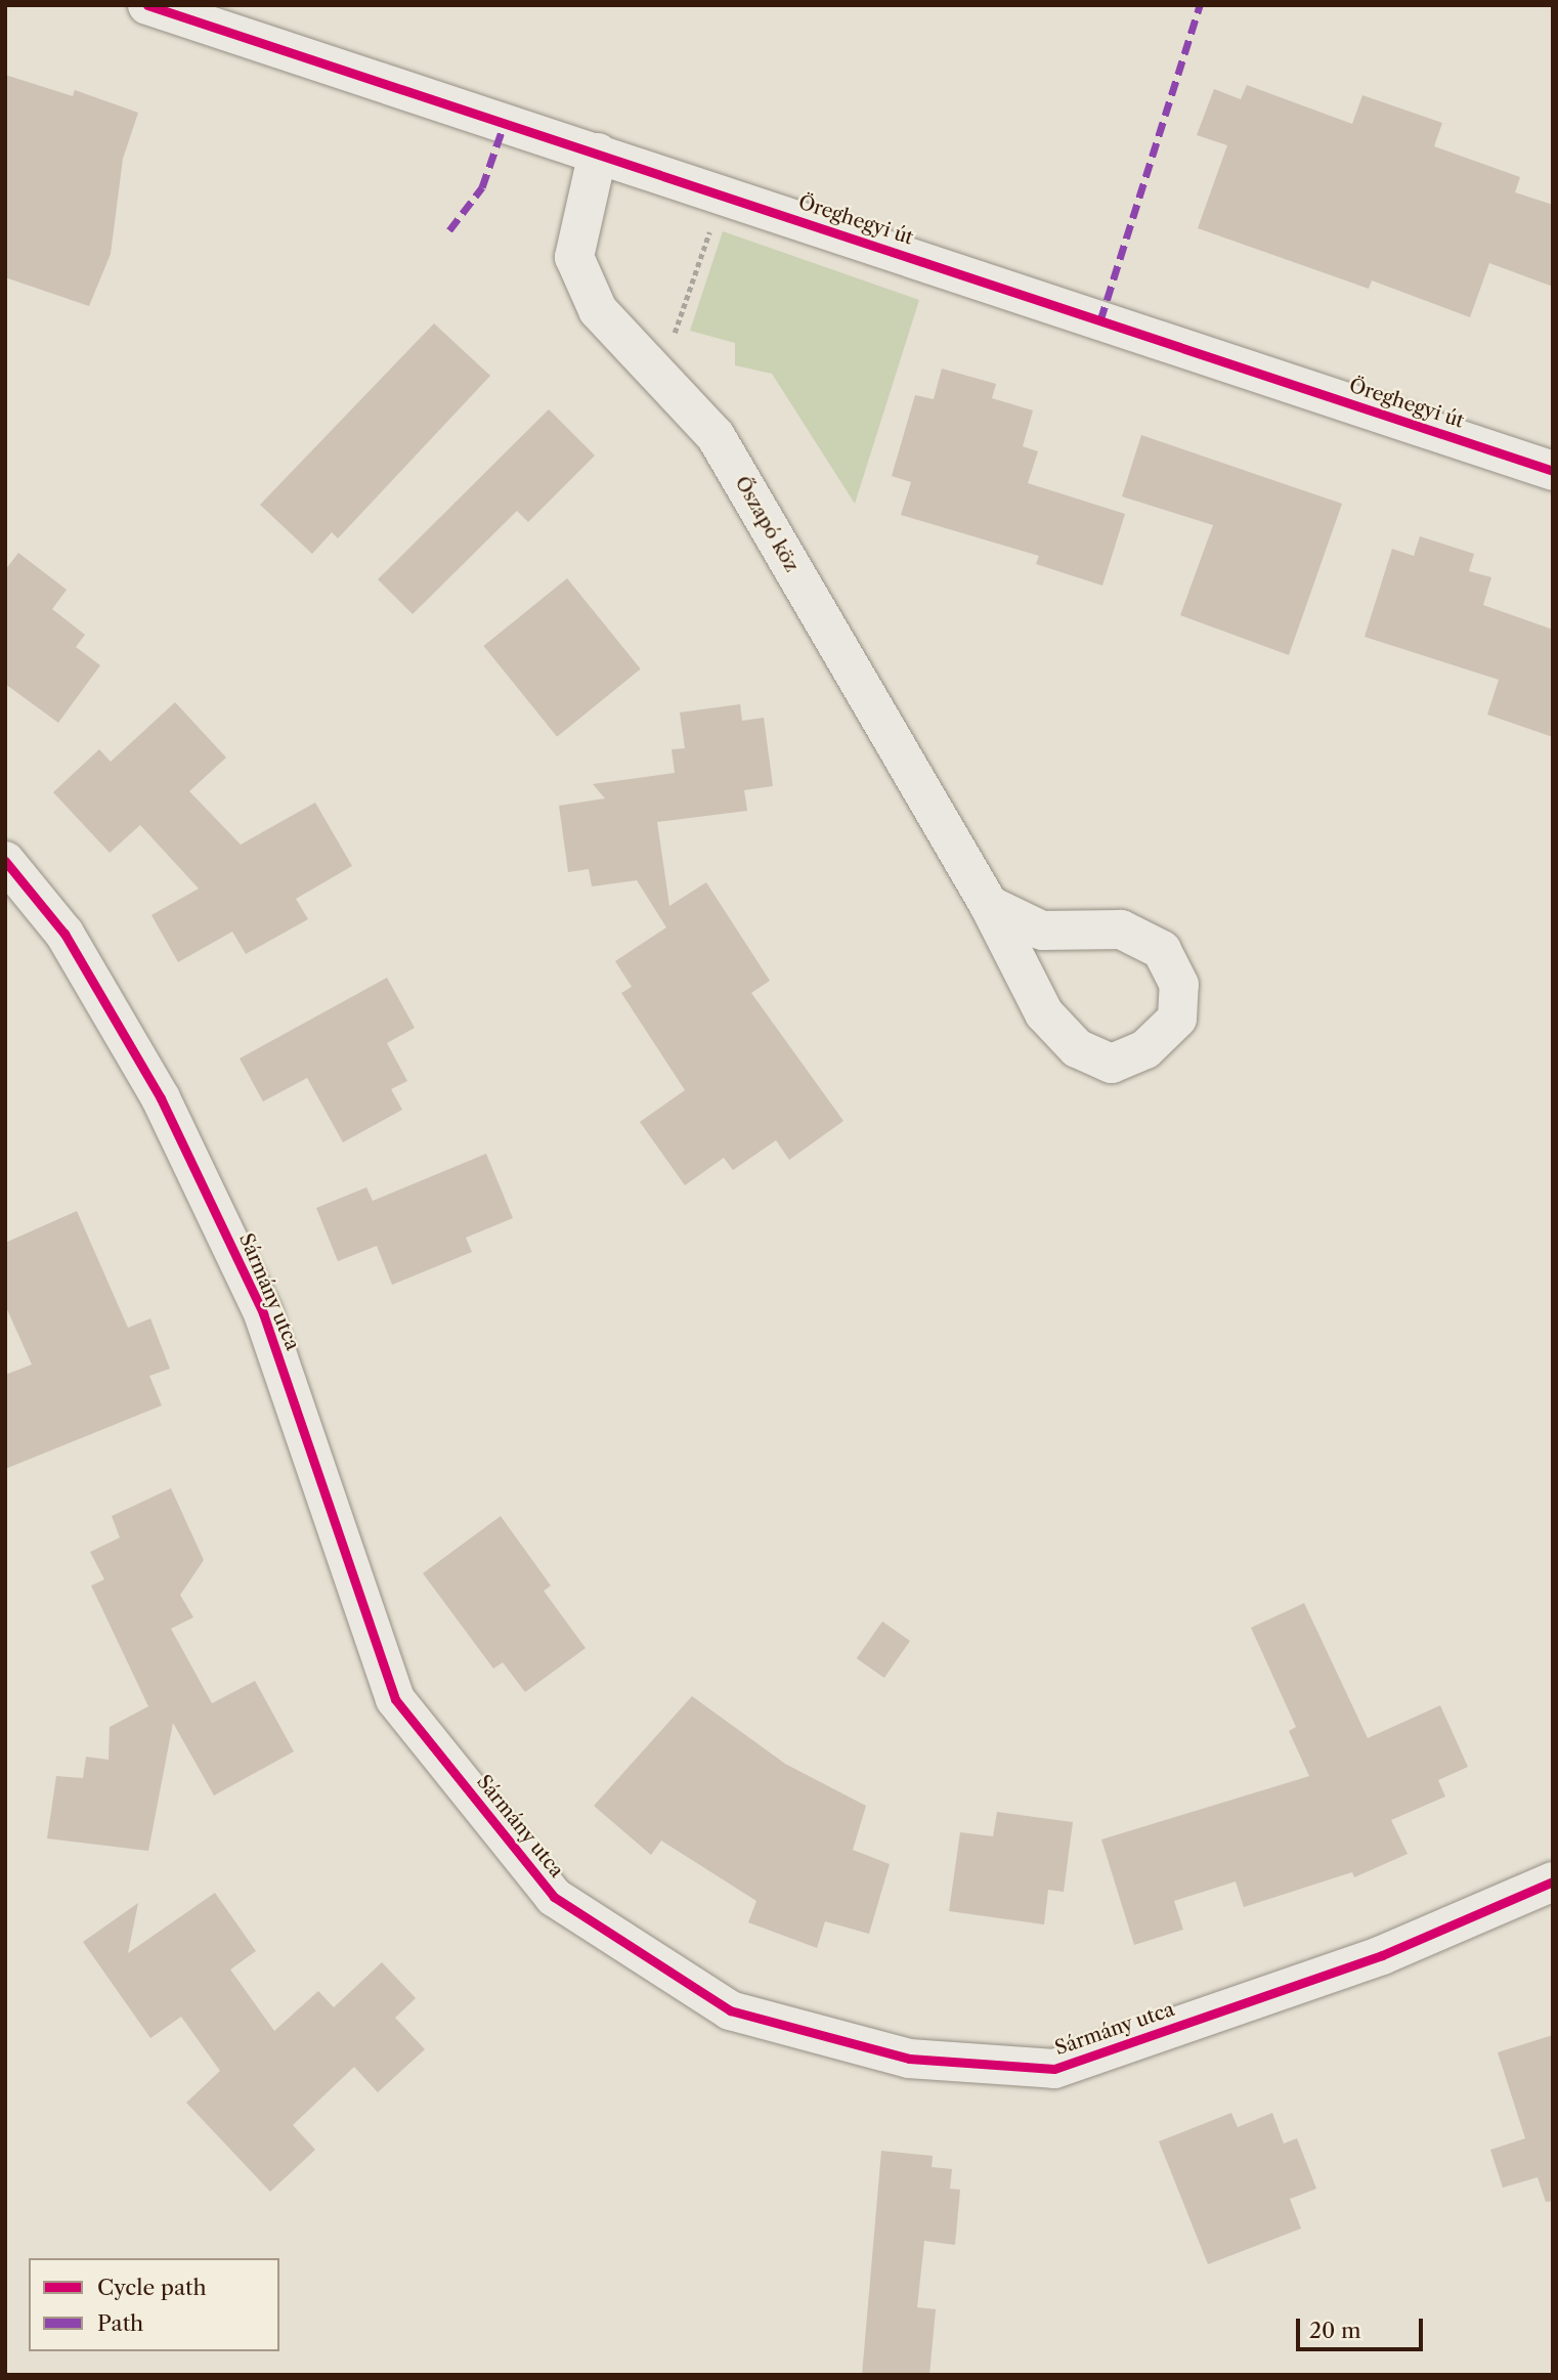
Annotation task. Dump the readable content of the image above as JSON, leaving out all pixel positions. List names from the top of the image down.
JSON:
{
  "streets": {
    "street": ["Öreghegyi út", "Őszapó köz", "Sármány utca"]
  },
  "crossings": [
    ["Öreghegyi út", "Őszapó köz"]
  ],
  "legend": ["Cycle path", "Path"],
  "scale_bar": "20 m"
}
